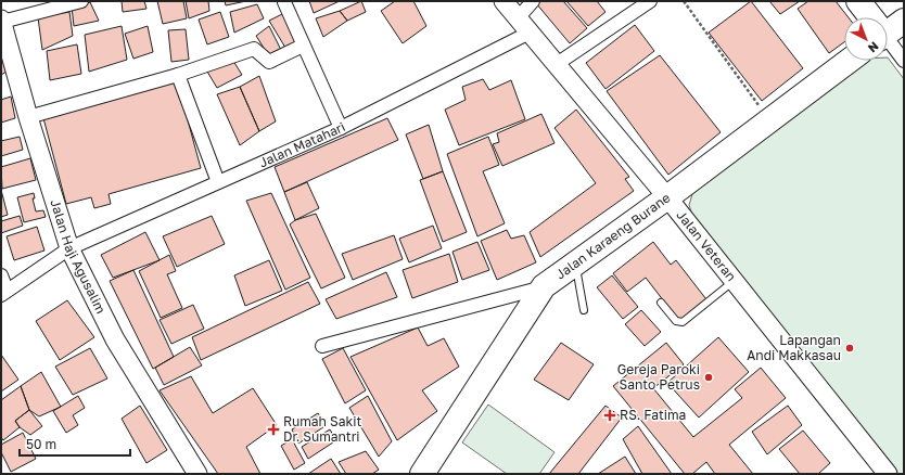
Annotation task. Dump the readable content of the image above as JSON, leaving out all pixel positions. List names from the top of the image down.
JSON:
{
  "streets": {
    "highway": ["Jalan Karaeng Burane"],
    "street": ["Jalan Matahari", "Jalan Veteran", "Jalan Haji Agusalim"]
  },
  "crossings": [
    ["Jalan Matahari", "Jalan Veteran"],
    ["Jalan Matahari", "Jalan Haji Agusalim"],
    ["Jalan Karaeng Burane", "Jalan Veteran"]
  ],
  "places": {
    "other": ["Lapangan Andi Makkasau", "Gereja Paroki Santo Petrus"],
    "health": ["RS. Fatima", "Rumah Sakit Dr. Sumantri"]
  },
  "scale_bar": "50 m",
  "north": "bottom right"
}
